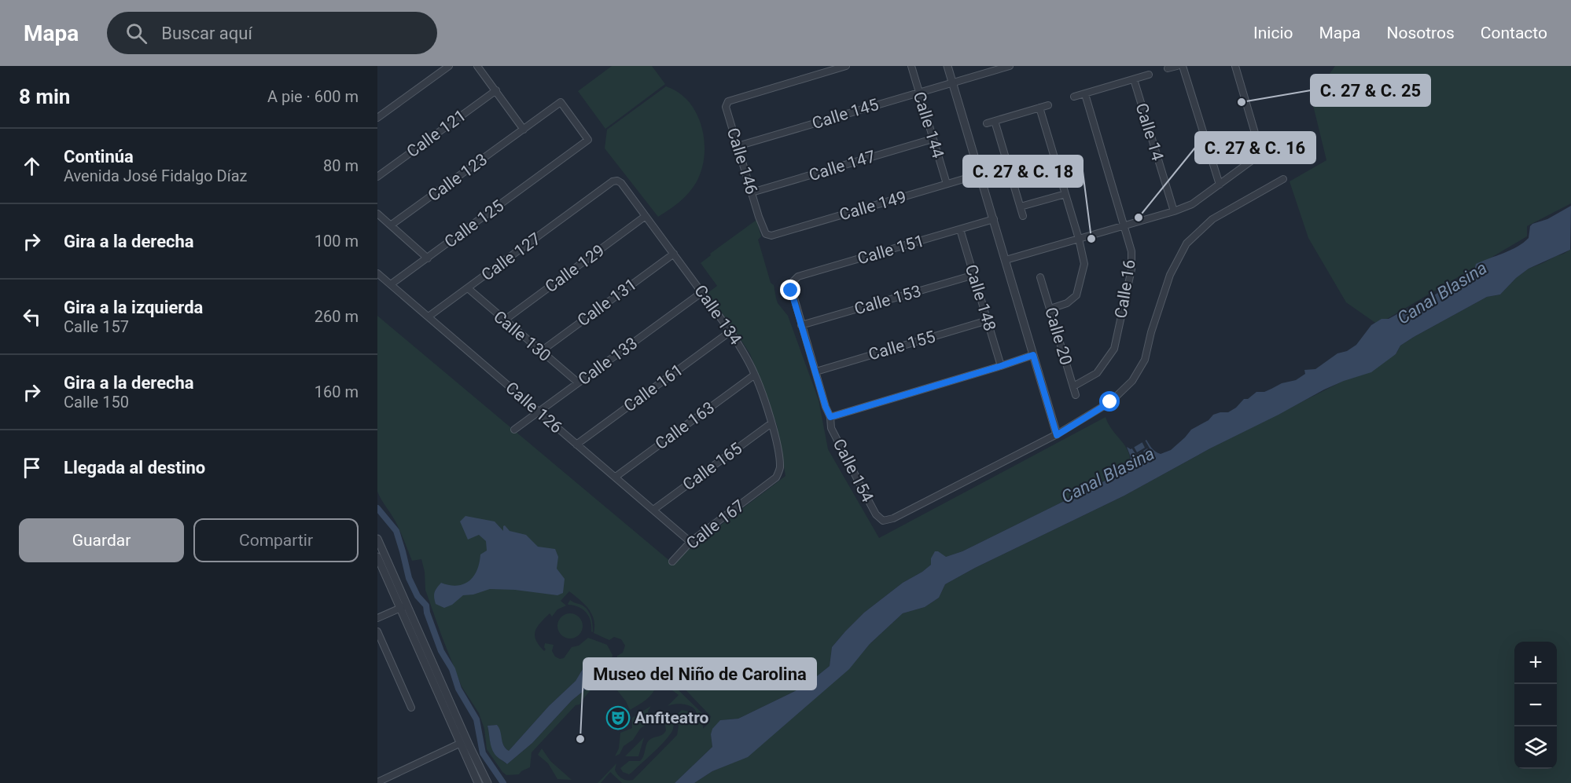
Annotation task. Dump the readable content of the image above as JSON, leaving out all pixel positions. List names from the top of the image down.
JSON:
{
  "streets": {
    "street": [
      "Calle 145",
      "Calle 144",
      "Calle 14",
      "Calle 121",
      "Calle 146",
      "Calle 147",
      "Calle 123",
      "Calle 149",
      "Calle 125",
      "Calle 151",
      "Calle 127",
      "Calle 129",
      "Calle 16",
      "Calle 148",
      "Calle 153",
      "Calle 131",
      "Calle 134",
      "Calle 130",
      "Calle 20",
      "Calle 155",
      "Calle 133",
      "Calle 161",
      "Calle 126",
      "Calle 163",
      "Calle 165",
      "Calle 154",
      "Calle 167"
    ]
  },
  "crossings": [
    ["Calle 145", "Calle 144"],
    ["Calle 145", "Calle 146"],
    ["Calle 144", "Calle 147"],
    ["Calle 144", "Calle 149"],
    ["Calle 146", "Calle 147"],
    ["Calle 146", "Calle 149"],
    ["Calle 123", "Calle 125"],
    ["Calle 125", "Calle 126"],
    ["Calle 151", "Calle 148"],
    ["Calle 151", "Calle 154"],
    ["Calle 127", "Calle 134"],
    ["Calle 127", "Calle 130"],
    ["Calle 127", "Calle 126"],
    ["Calle 129", "Calle 134"],
    ["Calle 129", "Calle 130"],
    ["Calle 16", "Calle 20"],
    ["Calle 148", "Calle 153"],
    ["Calle 148", "Calle 155"],
    ["Calle 153", "Calle 154"],
    ["Calle 131", "Calle 134"],
    ["Calle 131", "Calle 130"],
    ["Calle 134", "Calle 133"],
    ["Calle 134", "Calle 161"],
    ["Calle 134", "Calle 163"],
    ["Calle 134", "Calle 165"],
    ["Calle 134", "Calle 167"],
    ["Calle 130", "Calle 133"],
    ["Calle 155", "Calle 154"],
    ["Calle 133", "Calle 126"],
    ["Calle 161", "Calle 126"],
    ["Calle 126", "Calle 163"],
    ["Calle 126", "Calle 165"],
    ["Calle 126", "Calle 167"]
  ],
  "water": ["Canal Blasina"],
  "places": {
    "other": [
      "C. 27 & C. 25",
      "C. 27 & C. 16",
      "C. 27 & C. 18",
      "Museo del Niño de Carolina"
    ],
    "theatre": ["Anfiteatro"]
  },
  "page": {
    "header": "Mapa",
    "search": "Buscar aquí",
    "nav": [
      "Inicio",
      "Mapa",
      "Nosotros",
      "Contacto"
    ],
    "heading": ["8 min", "A pie · 600 m"],
    "list": [
      ["Continúa", "Avenida José Fidalgo Díaz", "80 m"],
      ["Gira a la derecha", "100 m"],
      ["Gira a la izquierda", "Calle 157", "260 m"],
      ["Gira a la derecha", "Calle 150", "160 m"],
      "Llegada al destino"
    ],
    "buttons": ["Guardar", "Compartir"],
    "map_buttons": ["+", "−"]
  }
}
